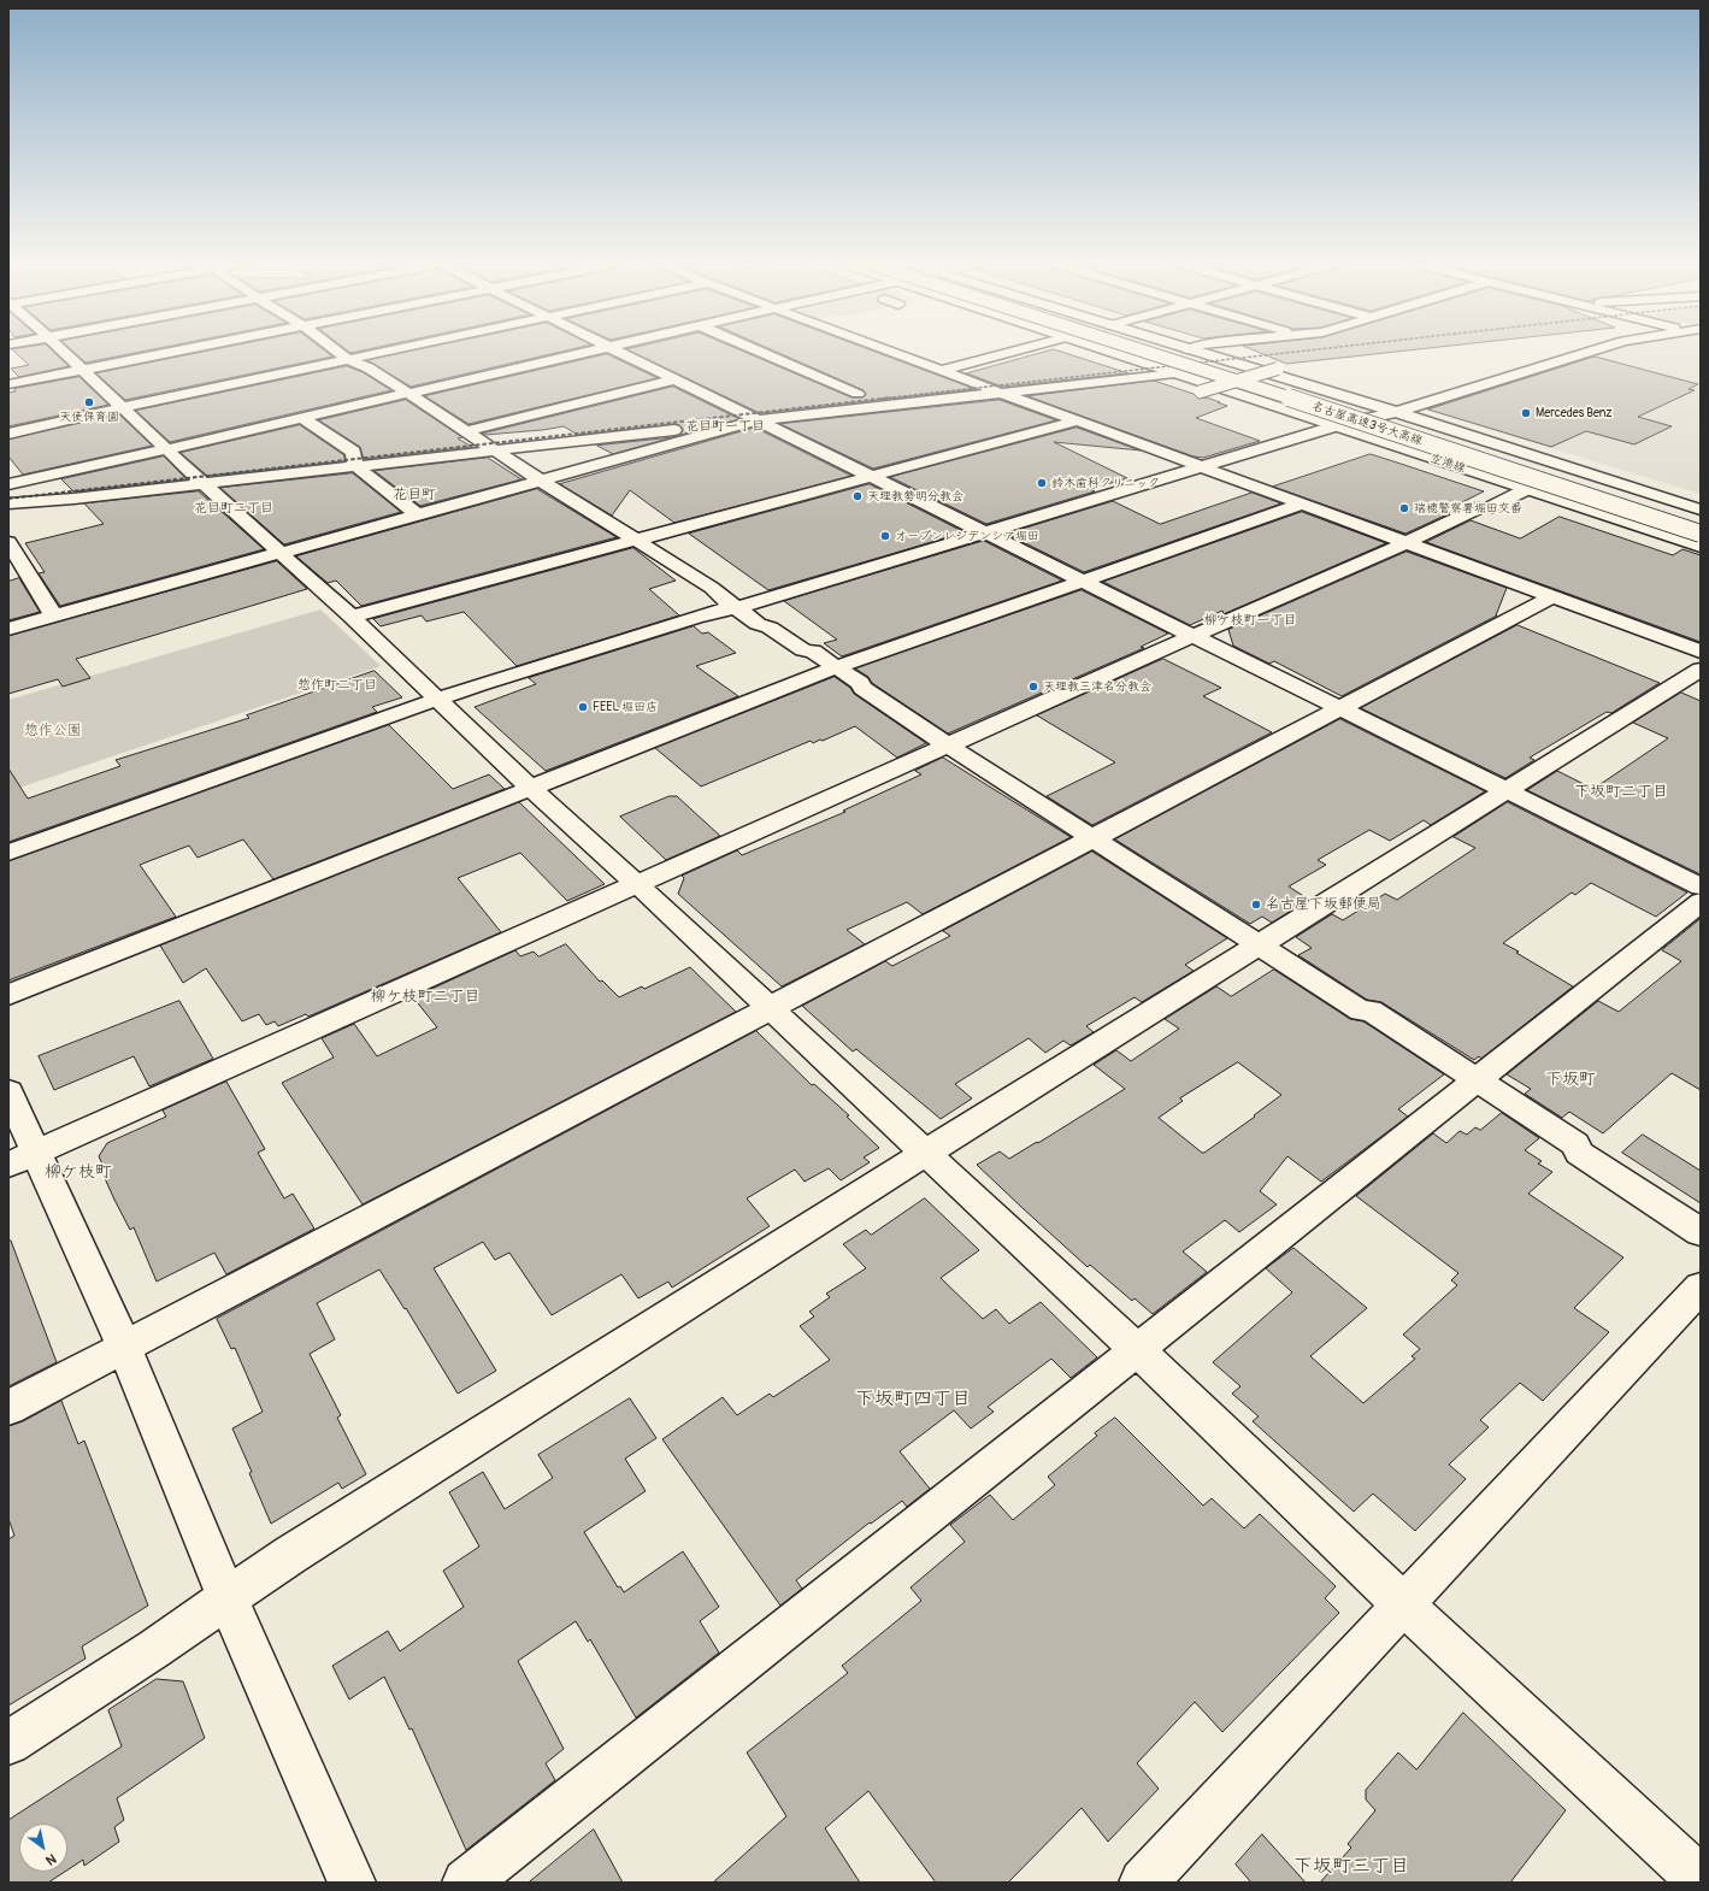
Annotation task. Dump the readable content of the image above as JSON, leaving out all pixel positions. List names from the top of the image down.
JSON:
{
  "streets": {
    "main road": ["名古屋高速3号大高線", "空港線"]
  },
  "districts": [
    "花目町一丁目",
    "花目町",
    "花目町二丁目",
    "柳ケ枝町一丁目",
    "惣作町二丁目",
    "下坂町二丁目",
    "柳ケ枝町二丁目",
    "下坂町",
    "柳ケ枝町",
    "下坂町四丁目",
    "下坂町三丁目"
  ],
  "parks": ["惣作公園"],
  "places": [
    "天使保育園",
    "Mercedes Benz",
    "鈴木歯科クリニック",
    "天理教勢明分教会",
    "瑞穂警察署堀田交番",
    "オープンレジデンシア堀田",
    "天理教三津名分教会",
    "FEEL 堀田店",
    "名古屋下坂郵便局"
  ],
  "north": "bottom right"
}
